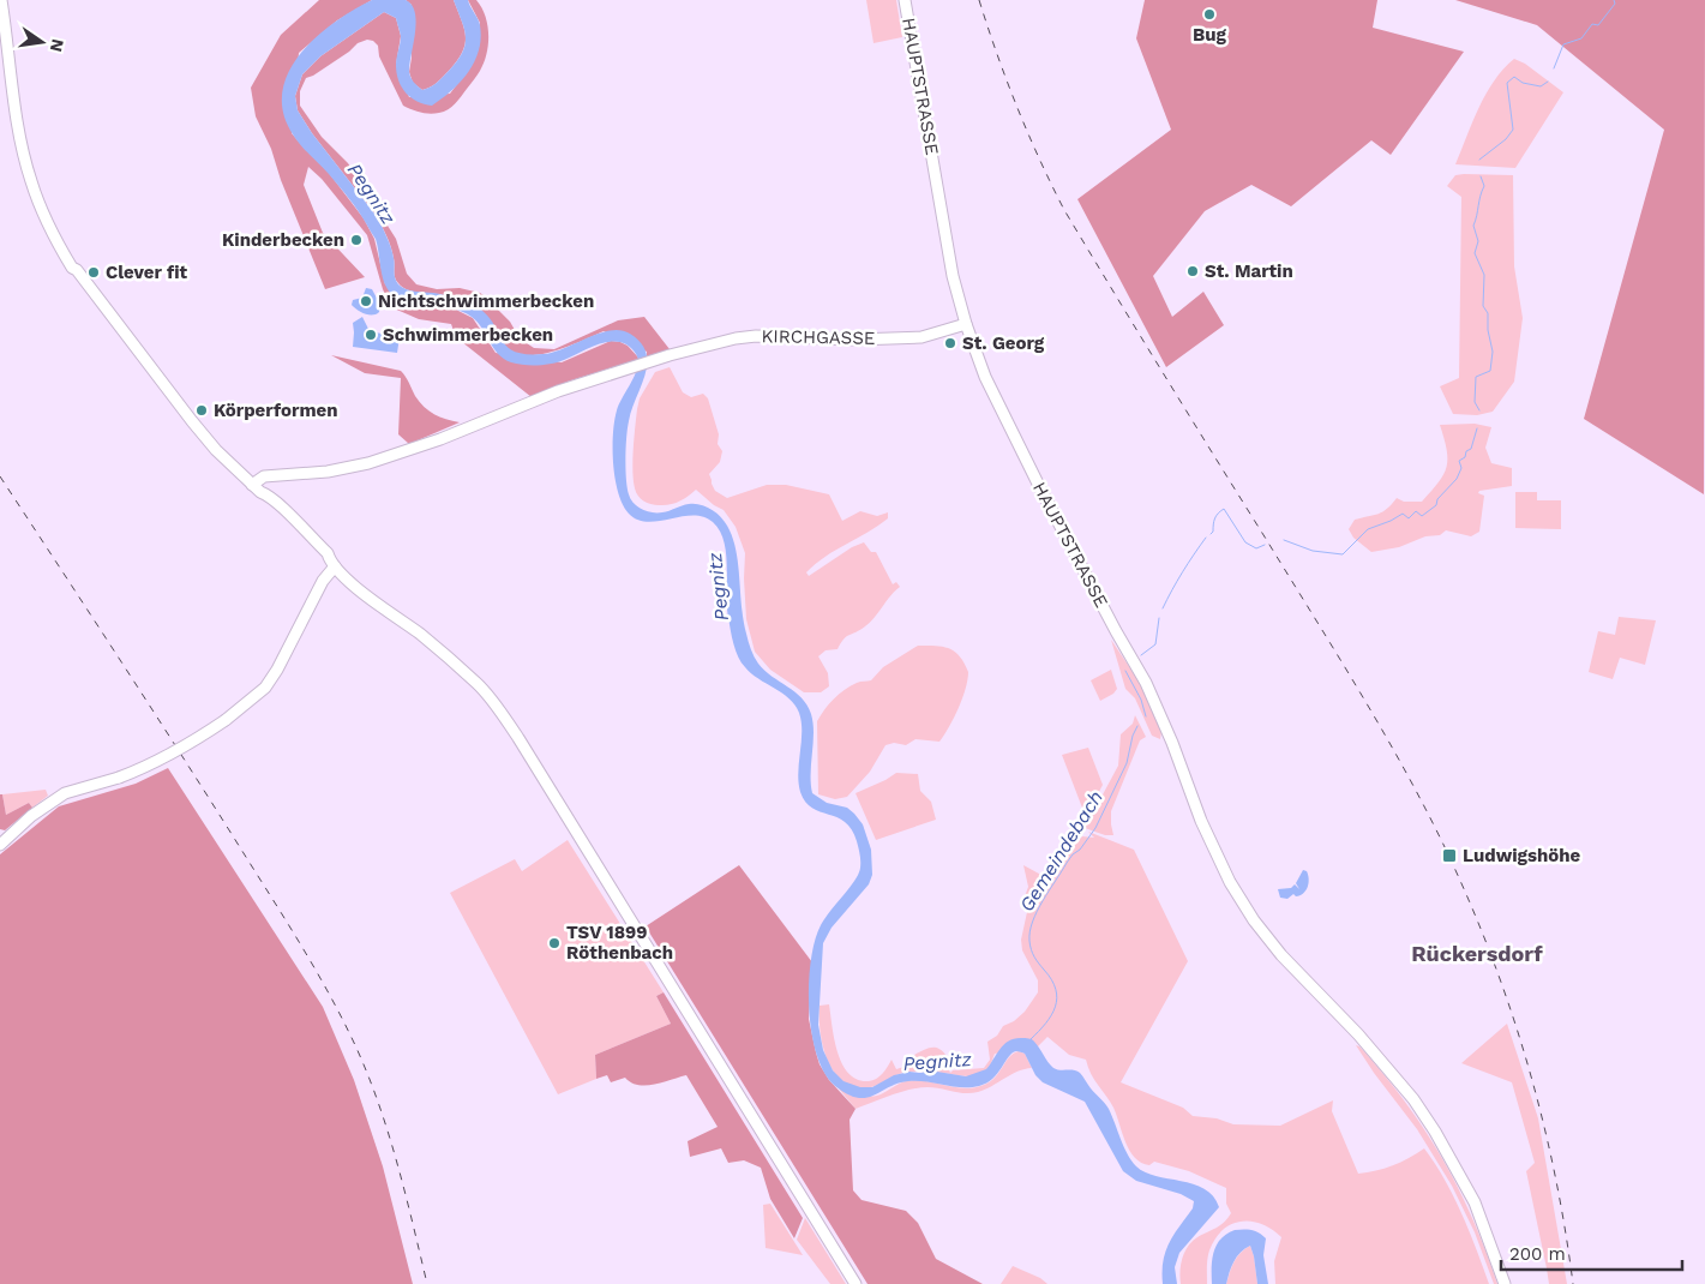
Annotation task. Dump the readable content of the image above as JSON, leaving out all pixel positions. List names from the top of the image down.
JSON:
{
  "streets": {
    "main road": ["HAUPTSTRASSE", "KIRCHGASSE"]
  },
  "crossings": [
    ["HAUPTSTRASSE", "KIRCHGASSE"]
  ],
  "districts": ["Rückersdorf"],
  "water": ["Pegnitz", "Gemeindebach"],
  "places": {
    "other": [
      "Bug",
      "Kinderbecken",
      "St. Martin",
      "Clever fit",
      "Nichtschwimmerbecken",
      "Schwimmerbecken",
      "St. Georg",
      "Körperformen",
      "TSV 1899 Röthenbach"
    ],
    "transit": ["Ludwigshöhe"]
  },
  "scale_bar": "200 m",
  "north": "right"
}
